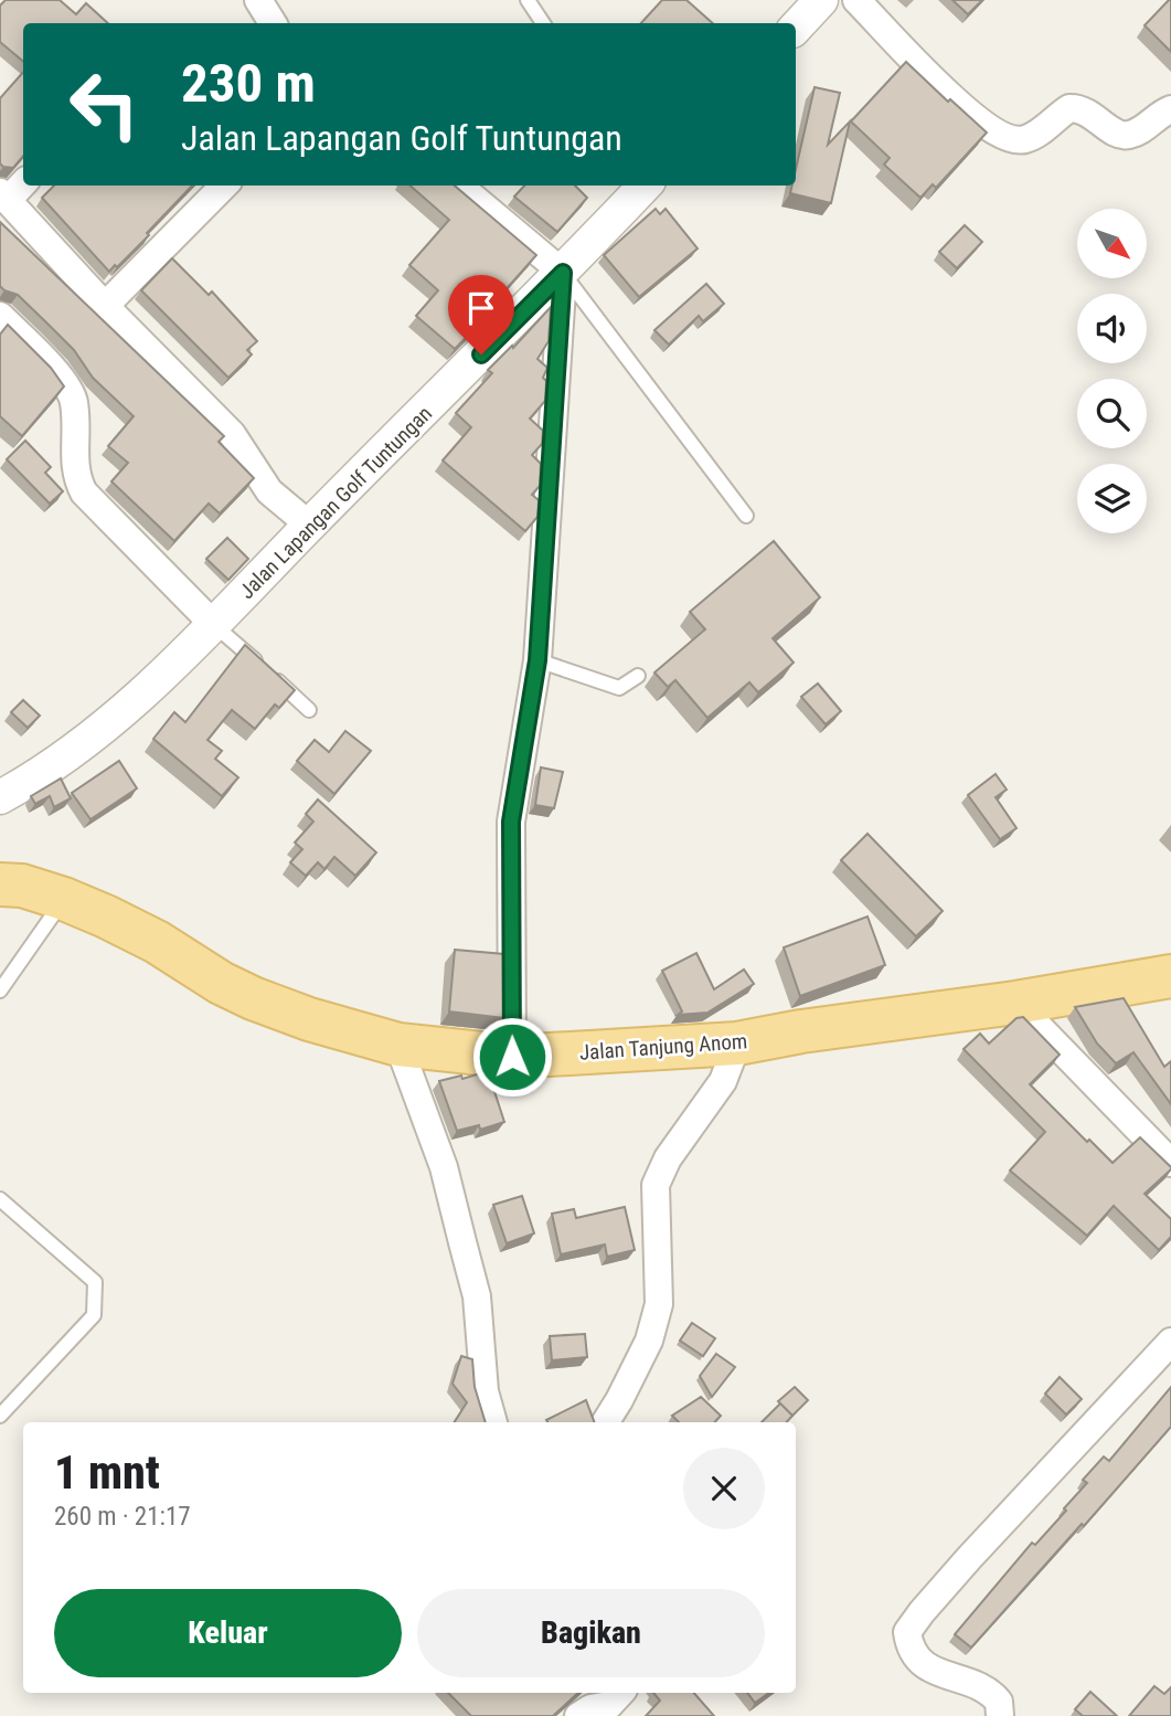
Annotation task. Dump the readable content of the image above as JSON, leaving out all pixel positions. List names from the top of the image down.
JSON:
{
  "streets": {
    "main road": ["Jalan Tanjung Anom"],
    "street": ["Jalan Lapangan Golf Tuntungan"]
  },
  "north": "bottom right",
  "page": {
    "turn": ["230 m", "Jalan Lapangan Golf Tuntungan"],
    "heading": ["1 mnt", "260 m · 21:17"],
    "buttons": ["Keluar", "Bagikan"]
  }
}
